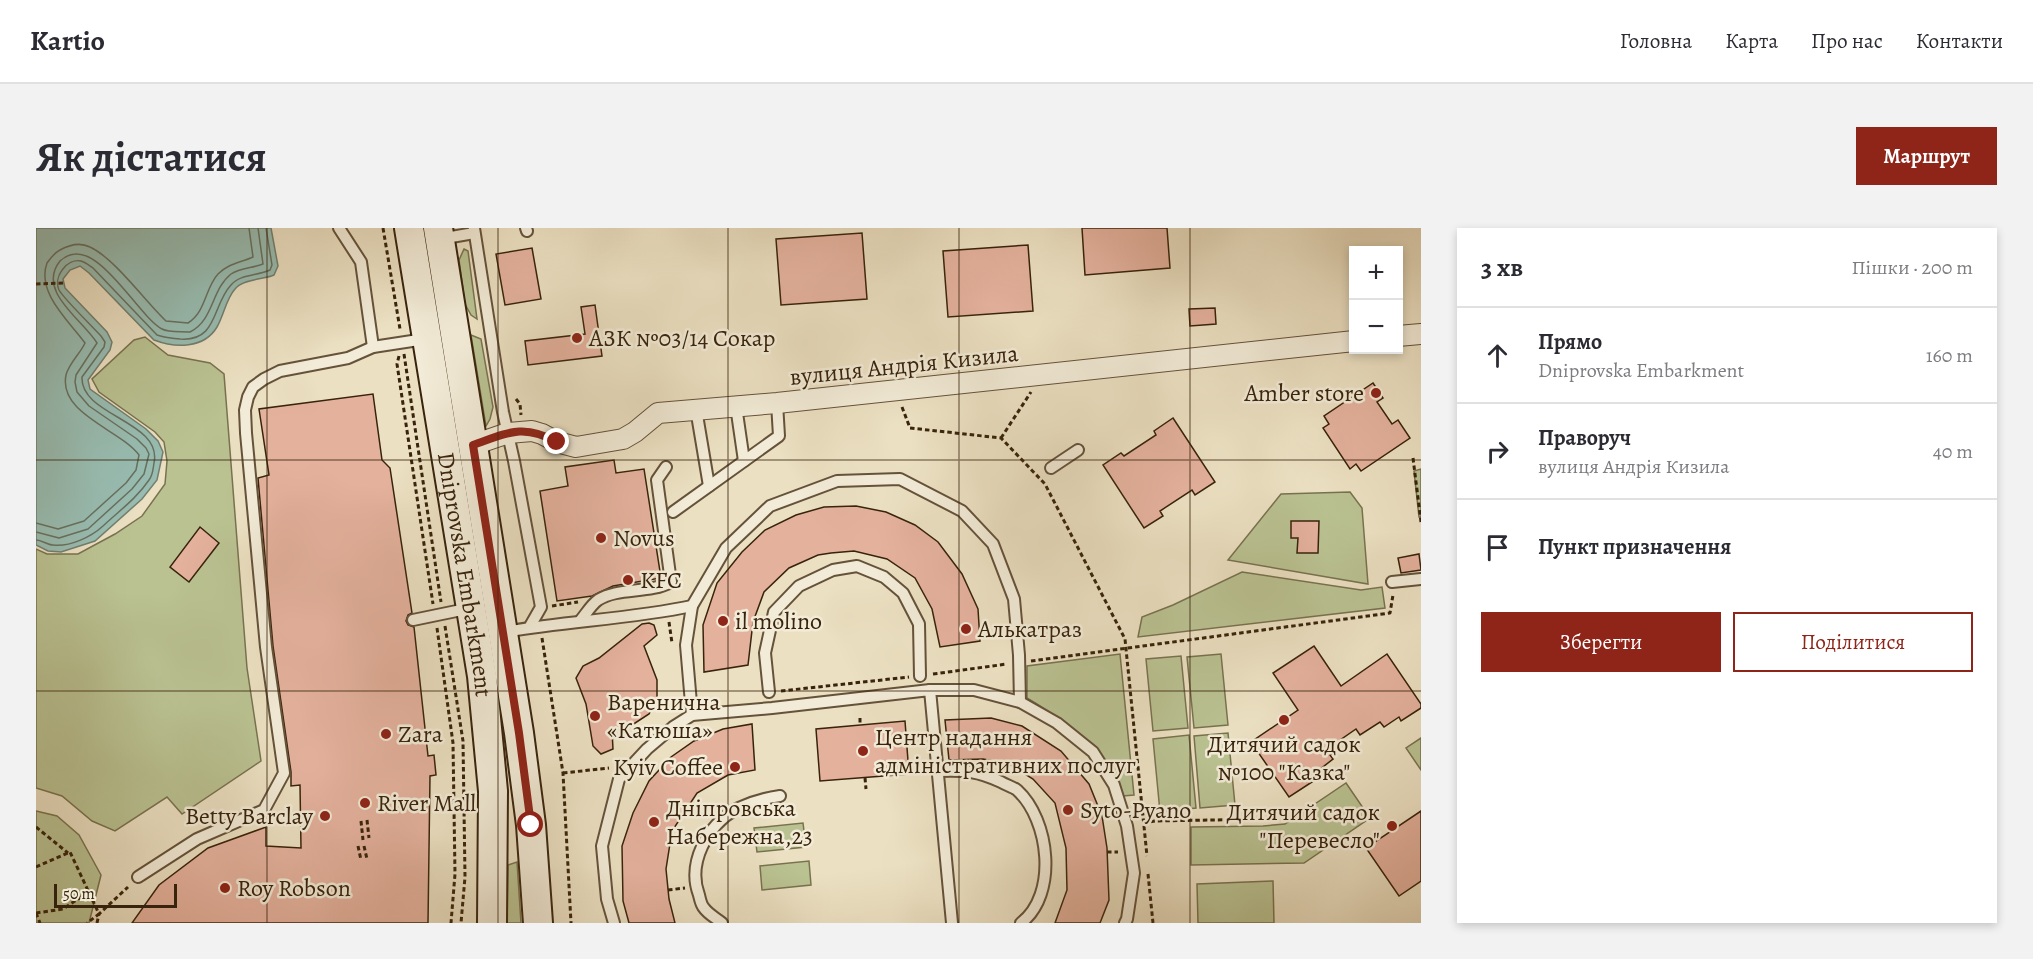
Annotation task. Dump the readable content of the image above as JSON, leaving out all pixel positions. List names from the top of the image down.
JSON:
{
  "streets": {
    "main road": ["Dniprovska Embarkment"],
    "street": ["вулиця Андрія Кизила"]
  },
  "crossings": [
    ["вулиця Андрія Кизила", "Dniprovska Embarkment"]
  ],
  "places": [
    "АЗК №03/14 Сокар",
    "Amber store",
    "Novus",
    "KFC",
    "il molino",
    "Алькатраз",
    "Варенична «Катюша»",
    "Дитячий садок №100 \"Казка\"",
    "Zara",
    "Центр надання адміністративних послуг",
    "Kyiv Coffee",
    "River Mall",
    "Syto-Pyano",
    "Betty Barclay",
    "Дніпровська Набережна,23",
    "Дитячий садок \"Перевесло\"",
    "Roy Robson"
  ],
  "scale_bar": "50 m",
  "page": {
    "header": "Kartio",
    "nav": [
      "Головна",
      "Карта",
      "Про нас",
      "Контакти"
    ],
    "buttons": [
      "Маршрут",
      ["Зберегти", "Поділитися"]
    ],
    "title": "Як дістатися",
    "heading": ["3 хв", "Пішки · 200 m"],
    "map_buttons": ["+", "−"],
    "list": [
      ["Прямо", "Dniprovska Embarkment", "160 m"],
      ["Праворуч", "вулиця Андрія Кизила", "40 m"],
      "Пункт призначення"
    ],
    "scale": "50 m"
  }
}
